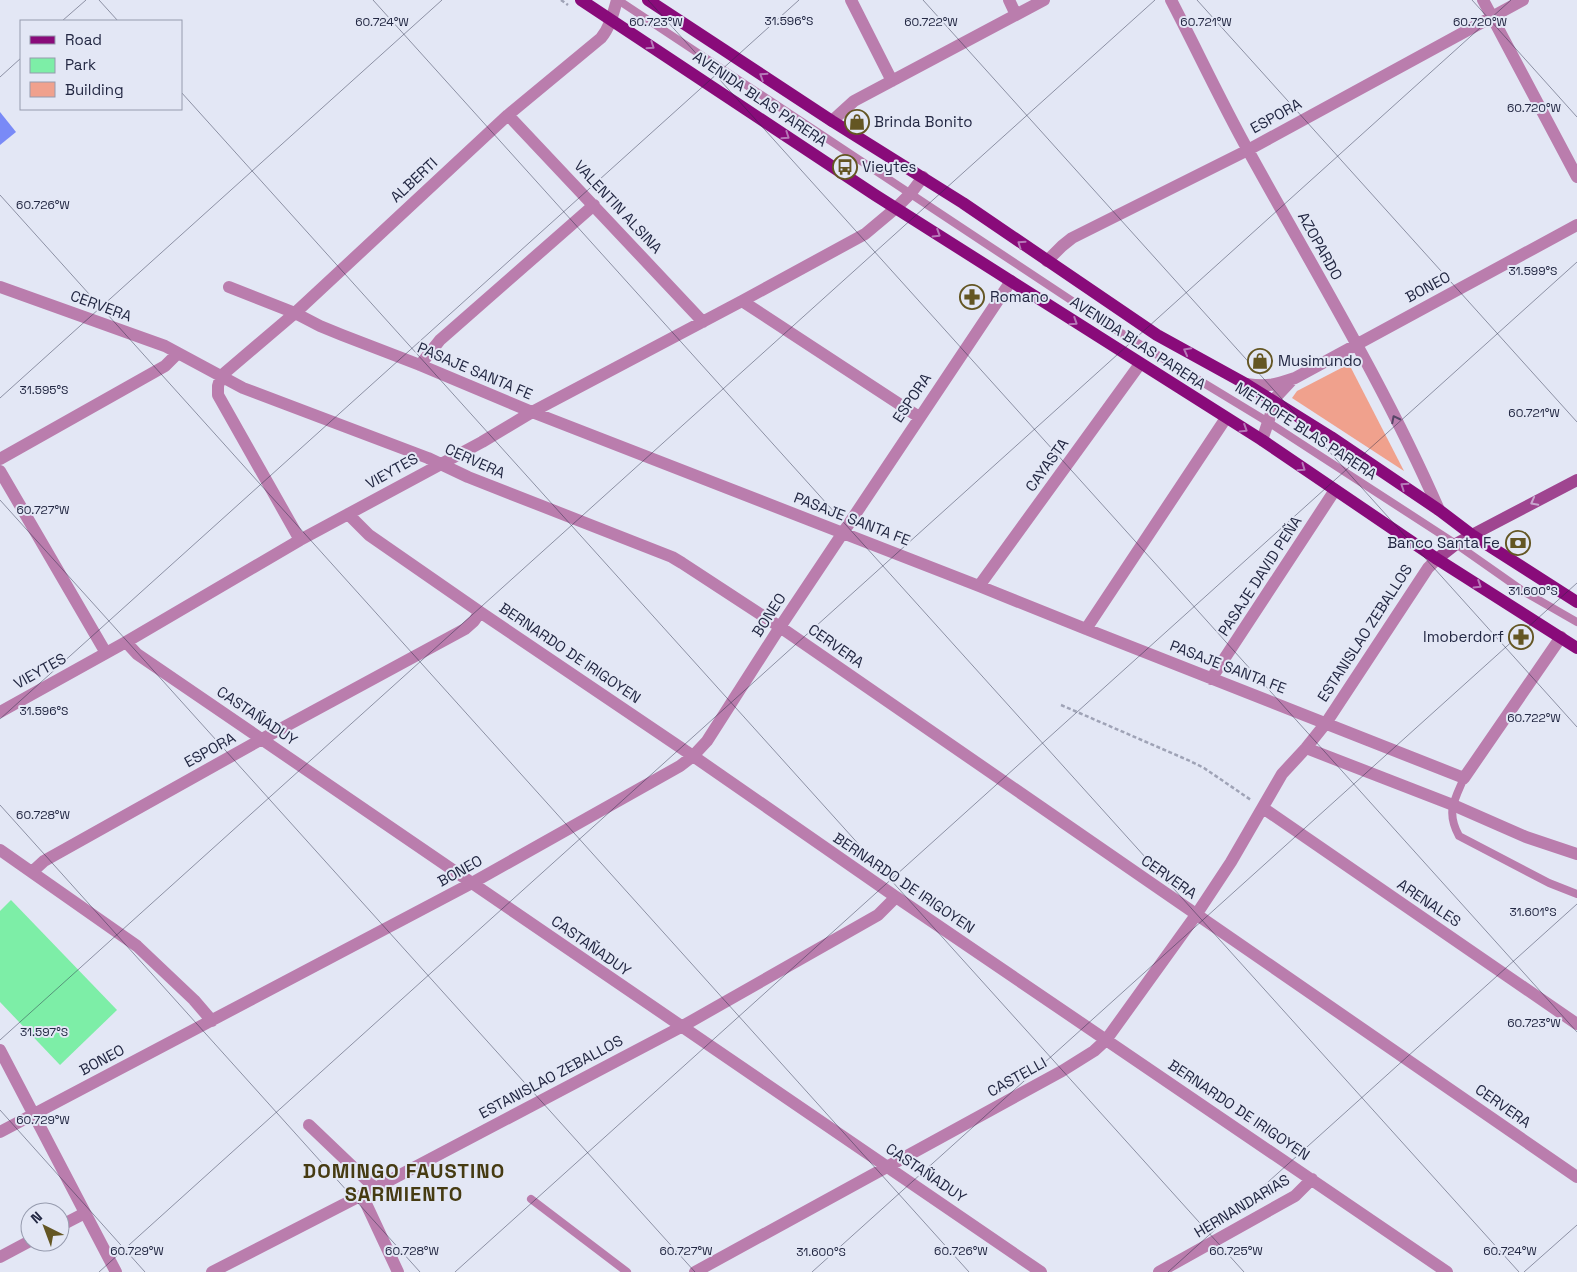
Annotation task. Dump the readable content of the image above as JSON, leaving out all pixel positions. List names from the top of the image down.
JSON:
{
  "streets": {
    "main road": ["AVENIDA BLAS PARERA", "ESTANISLAO ZEBALLOS"],
    "street": [
      "ESPORA",
      "ALBERTI",
      "VALENTIN ALSINA",
      "AZOPARDO",
      "BONEO",
      "CERVERA",
      "PASAJE SANTA FE",
      "CAYASTA",
      "VIEYTES",
      "PASAJE DAVID PEÑA",
      "BERNARDO DE IRIGOYEN",
      "CASTAÑADUY",
      "ARENALES",
      "CASTELLI",
      "HERNANDARIAS"
    ],
    "lane": ["METROFE BLAS PARERA"]
  },
  "crossings": [
    ["AVENIDA BLAS PARERA", "ESPORA"],
    ["AVENIDA BLAS PARERA", "ALBERTI"],
    ["AVENIDA BLAS PARERA", "AZOPARDO"],
    ["AVENIDA BLAS PARERA", "BONEO"],
    ["AVENIDA BLAS PARERA", "CAYASTA"],
    ["AVENIDA BLAS PARERA", "VIEYTES"],
    ["AVENIDA BLAS PARERA", "PASAJE DAVID PEÑA"],
    ["AVENIDA BLAS PARERA", "ESTANISLAO ZEBALLOS"],
    ["ESPORA", "AZOPARDO"],
    ["ESPORA", "BONEO"],
    ["ESPORA", "PASAJE SANTA FE"],
    ["ESPORA", "BERNARDO DE IRIGOYEN"],
    ["ESPORA", "CASTAÑADUY"],
    ["ALBERTI", "VALENTIN ALSINA"],
    ["ALBERTI", "CERVERA"],
    ["ALBERTI", "PASAJE SANTA FE"],
    ["ALBERTI", "METROFE BLAS PARERA"],
    ["VALENTIN ALSINA", "VIEYTES"],
    ["AZOPARDO", "BONEO"],
    ["BONEO", "CERVERA"],
    ["BONEO", "PASAJE SANTA FE"],
    ["BONEO", "METROFE BLAS PARERA"],
    ["BONEO", "BERNARDO DE IRIGOYEN"],
    ["BONEO", "CASTAÑADUY"],
    ["CERVERA", "VIEYTES"],
    ["CERVERA", "CASTELLI"],
    ["PASAJE SANTA FE", "CAYASTA"],
    ["PASAJE SANTA FE", "VIEYTES"],
    ["PASAJE SANTA FE", "PASAJE DAVID PEÑA"],
    ["PASAJE SANTA FE", "ESTANISLAO ZEBALLOS"],
    ["METROFE BLAS PARERA", "VIEYTES"],
    ["METROFE BLAS PARERA", "ESTANISLAO ZEBALLOS"],
    ["VIEYTES", "BERNARDO DE IRIGOYEN"],
    ["VIEYTES", "CASTAÑADUY"],
    ["ESTANISLAO ZEBALLOS", "BERNARDO DE IRIGOYEN"],
    ["ESTANISLAO ZEBALLOS", "CASTAÑADUY"],
    ["ESTANISLAO ZEBALLOS", "ARENALES"],
    ["ESTANISLAO ZEBALLOS", "CASTELLI"],
    ["BERNARDO DE IRIGOYEN", "CASTELLI"],
    ["BERNARDO DE IRIGOYEN", "HERNANDARIAS"],
    ["CASTAÑADUY", "CASTELLI"],
    ["ARENALES", "CASTELLI"]
  ],
  "districts": ["DOMINGO FAUSTINO SARMIENTO"],
  "places": {
    "shop": ["Brinda Bonito", "Musimundo"],
    "bus stop": ["Vieytes"],
    "pharmacy": ["Romano", "Imoberdorf"],
    "bank": ["Banco Santa Fe"]
  },
  "legend": ["Road", "Park", "Building"],
  "north": "top left",
  "coordinates": [
    "31.596°S",
    "60.723°W",
    "60.721°W",
    "60.720°W",
    "60.724°W",
    "60.722°W",
    "60.726°W",
    "31.599°S",
    "31.595°S",
    "60.727°W",
    "31.600°S",
    "60.728°W",
    "31.601°S",
    "31.597°S",
    "60.729°W",
    "60.725°W"
  ]
}
